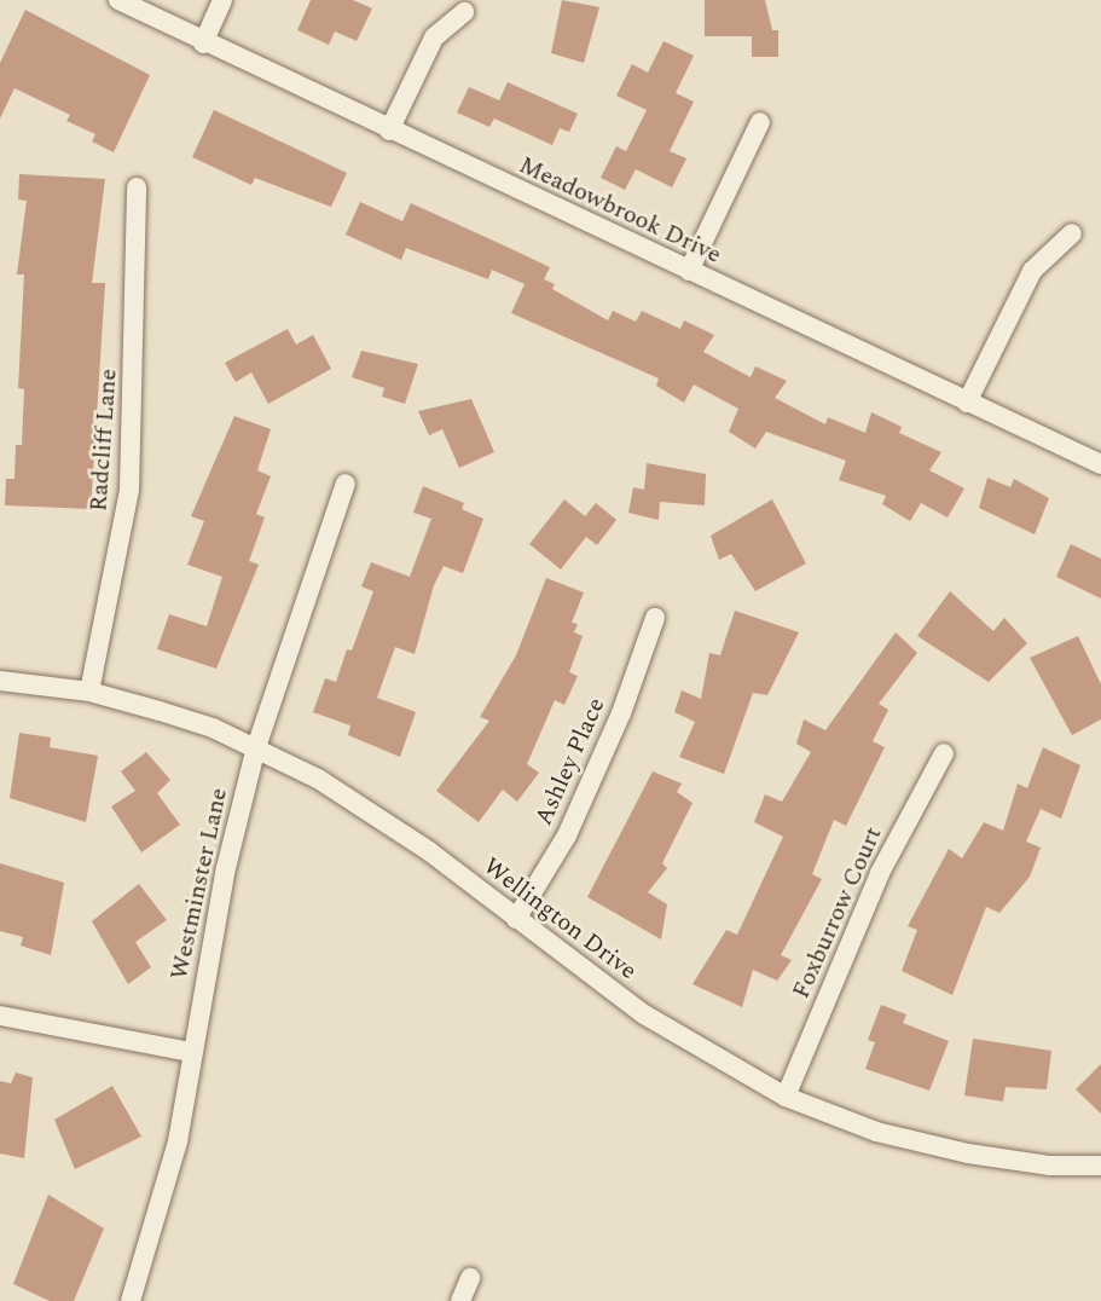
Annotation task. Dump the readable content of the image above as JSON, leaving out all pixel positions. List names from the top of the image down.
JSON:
{
  "streets": {
    "street": [
      "Meadowbrook Drive",
      "Radcliff Lane",
      "Ashley Place",
      "Westminster Lane",
      "Foxburrow Court",
      "Wellington Drive"
    ]
  },
  "crossings": [
    ["Radcliff Lane", "Wellington Drive"],
    ["Ashley Place", "Wellington Drive"],
    ["Westminster Lane", "Wellington Drive"],
    ["Foxburrow Court", "Wellington Drive"]
  ]
}
